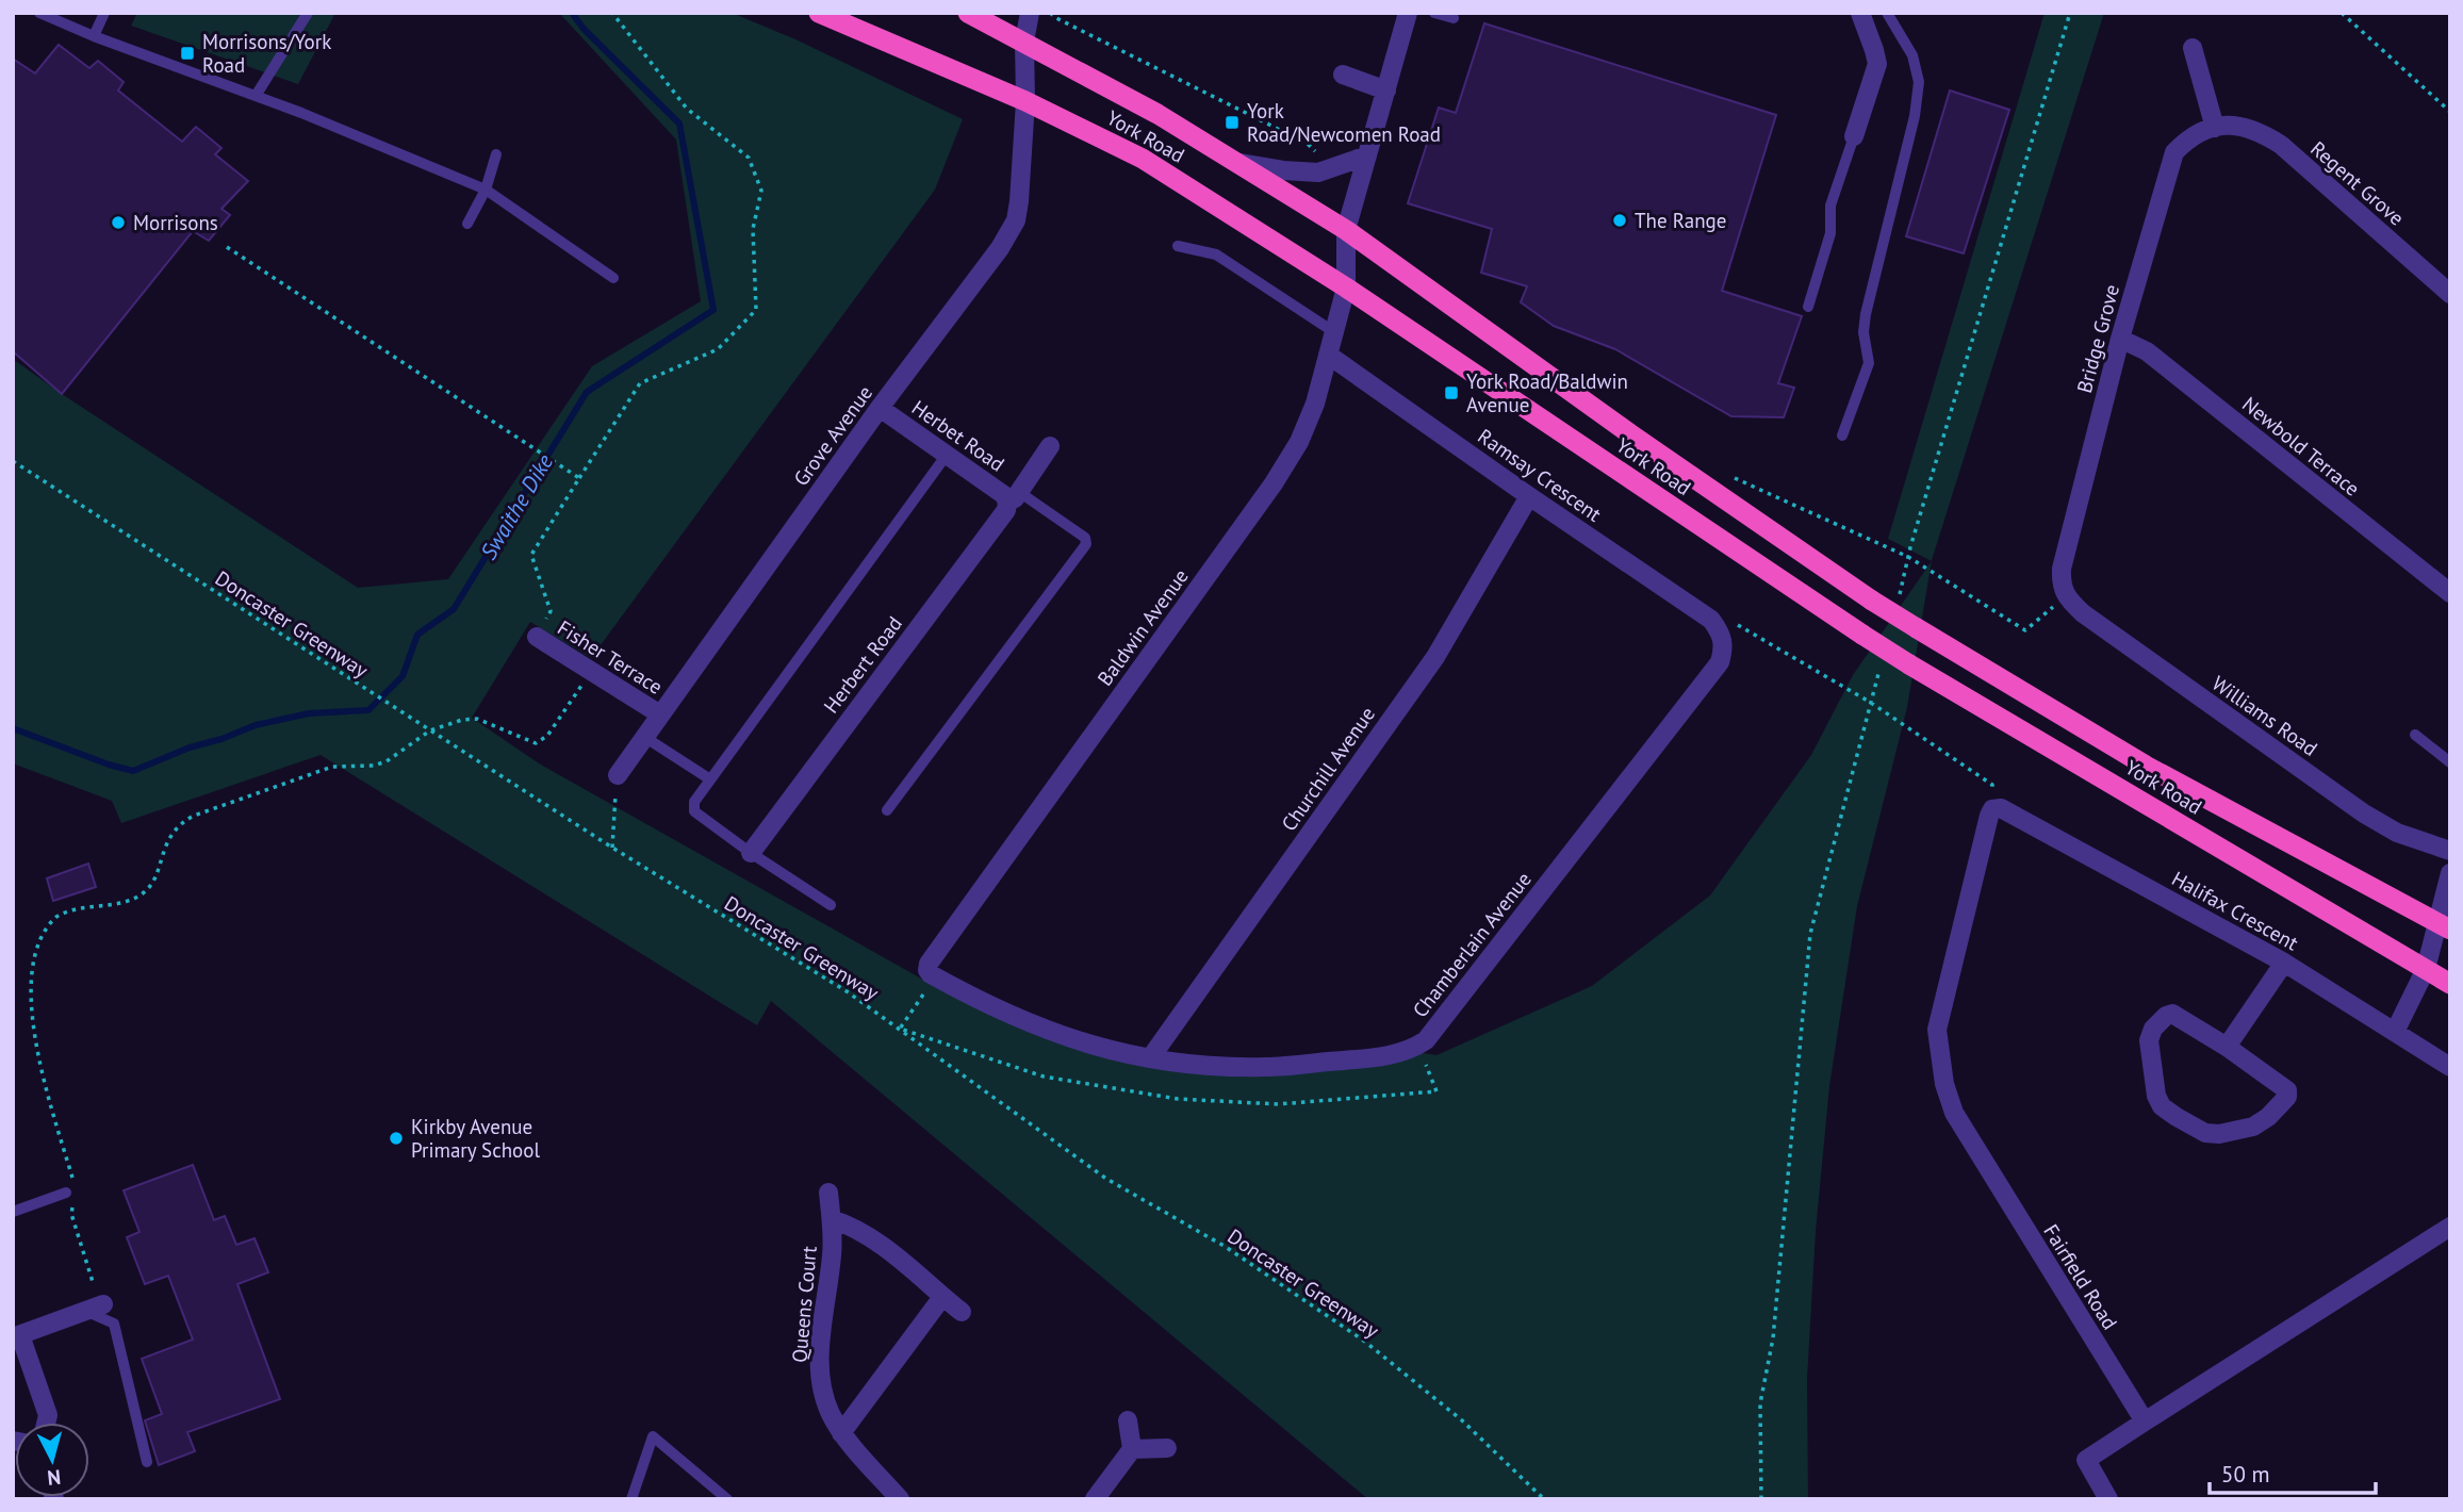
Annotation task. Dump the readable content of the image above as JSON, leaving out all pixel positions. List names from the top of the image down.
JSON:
{
  "streets": {
    "highway": ["York Road"],
    "street": [
      "Regent Grove",
      "Bridge Grove",
      "Grove Avenue",
      "Herbet Road",
      "Newbold Terrace",
      "Ramsay Crescent",
      "Baldwin Avenue",
      "Fisher Terrace",
      "Herbert Road",
      "Williams Road",
      "Churchill Avenue",
      "Halifax Crescent",
      "Chamberlain Avenue",
      "Fairfield Road",
      "Queens Court"
    ],
    "path": ["Doncaster Greenway"]
  },
  "crossings": [
    ["York Road", "Grove Avenue"],
    ["York Road", "Baldwin Avenue"],
    ["Regent Grove", "Bridge Grove"],
    ["Bridge Grove", "Newbold Terrace"],
    ["Bridge Grove", "Williams Road"],
    ["Grove Avenue", "Herbet Road"],
    ["Grove Avenue", "Fisher Terrace"],
    ["Herbet Road", "Herbert Road"],
    ["Ramsay Crescent", "Baldwin Avenue"],
    ["Ramsay Crescent", "Churchill Avenue"],
    ["Ramsay Crescent", "Chamberlain Avenue"],
    ["Baldwin Avenue", "Chamberlain Avenue"],
    ["Churchill Avenue", "Chamberlain Avenue"],
    ["Halifax Crescent", "Fairfield Road"]
  ],
  "water": ["Swaithe Dike"],
  "places": {
    "transit": ["Morrisons/York Road", "York Road/Newcomen Road", "York Road/Baldwin Avenue"],
    "other": ["The Range", "Morrisons", "Kirkby Avenue Primary School"]
  },
  "scale_bar": "50 m",
  "north": "bottom"
}
